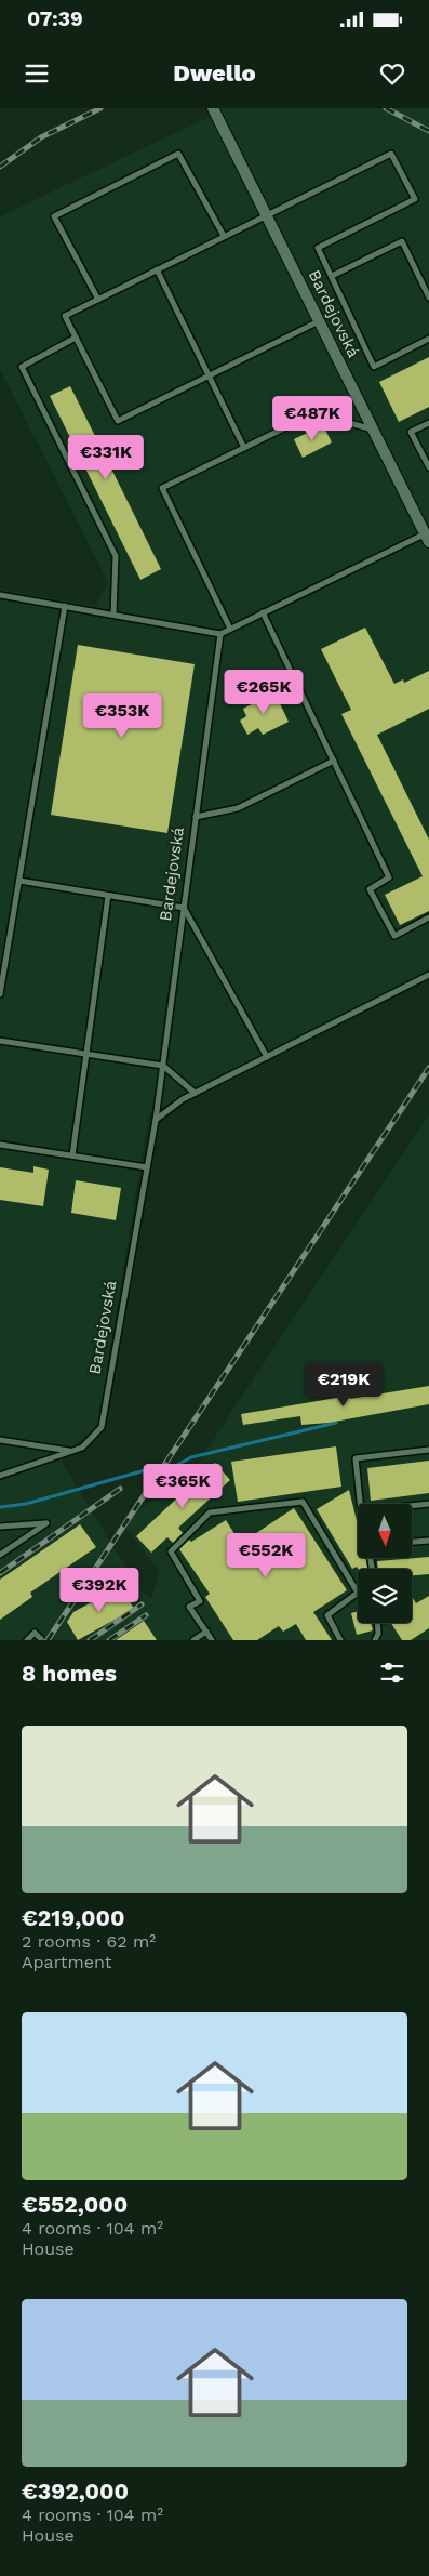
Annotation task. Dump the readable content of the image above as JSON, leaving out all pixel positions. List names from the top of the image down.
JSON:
{
  "streets": {
    "street": ["Bardejovská"]
  },
  "north": "bottom",
  "page": {
    "status": "07:39",
    "header": "Dwello",
    "price": [
      "€487K",
      "€331K",
      "€265K",
      "€353K",
      "€219K",
      "€365K",
      "€552K",
      "€392K"
    ],
    "heading": "8 homes",
    "list": [
      {
        "name": "€219,000",
        "note": "2 rooms · 62 m² · Apartment"
      },
      {
        "name": "€552,000",
        "note": "4 rooms · 104 m² · House"
      },
      {
        "name": "€392,000",
        "note": "4 rooms · 104 m² · House"
      }
    ]
  }
}
